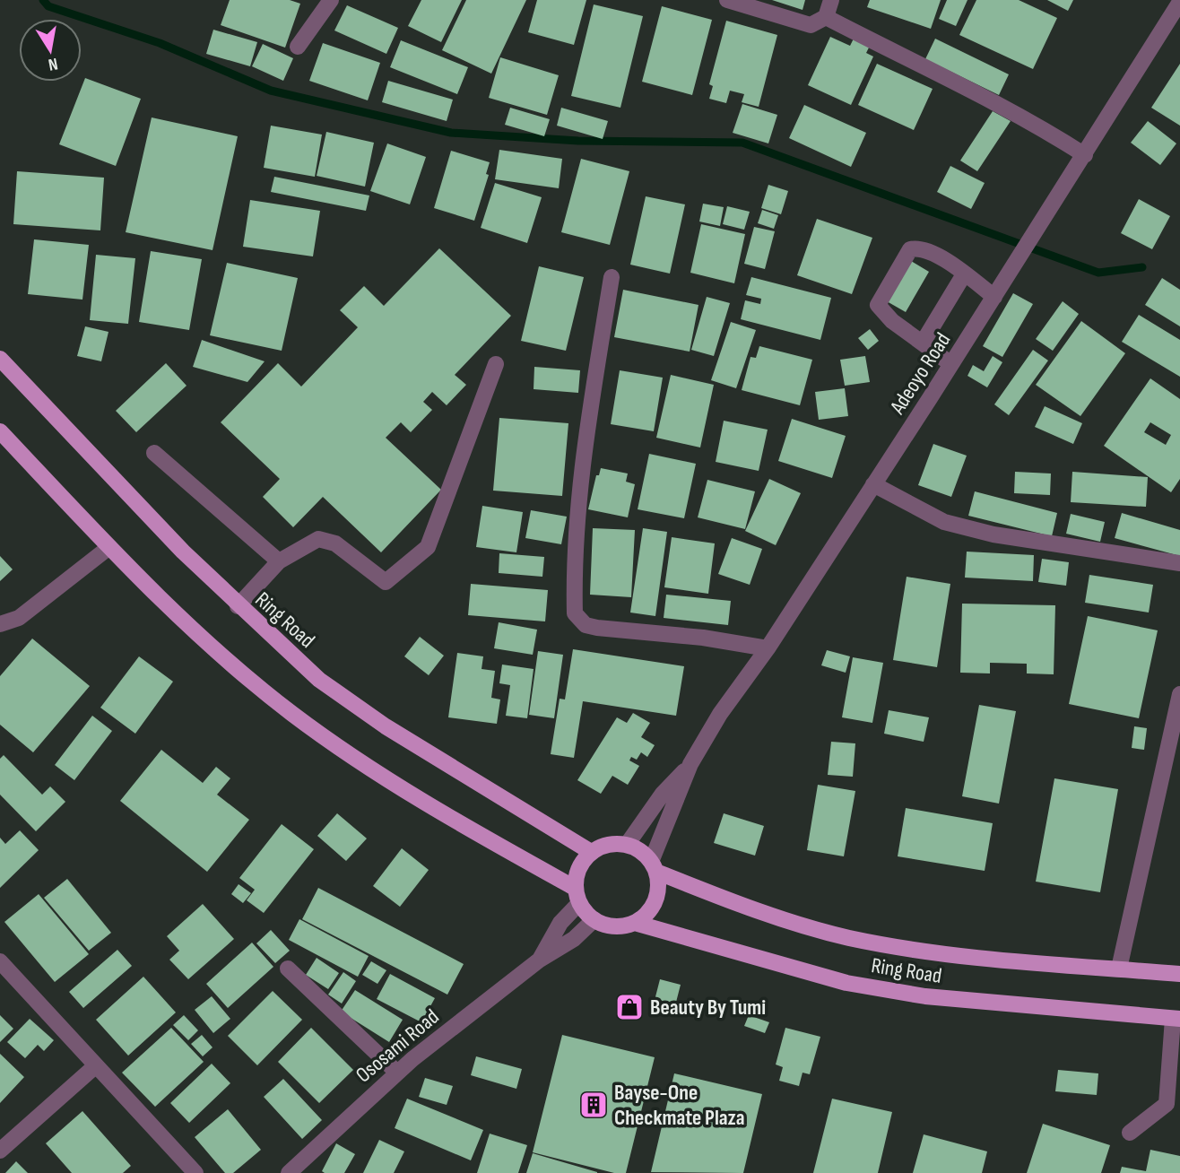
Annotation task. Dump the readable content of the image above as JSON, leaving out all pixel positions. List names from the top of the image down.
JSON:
{
  "streets": {
    "main road": ["Ring Road"],
    "street": ["Adeoyo Road", "Ososami Road"]
  },
  "crossings": [
    ["Ring Road", "Ososami Road"]
  ],
  "places": {
    "shop": ["Beauty By Tumi"],
    "building": ["Bayse-One Checkmate Plaza"]
  },
  "north": "bottom"
}
